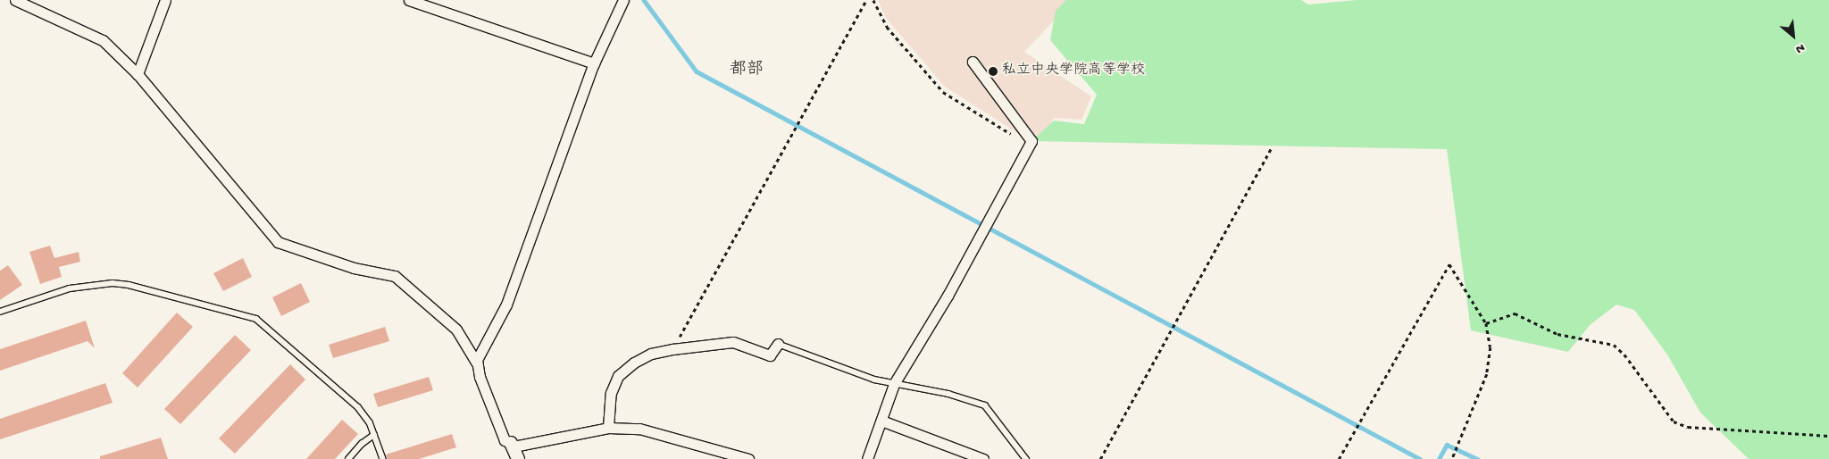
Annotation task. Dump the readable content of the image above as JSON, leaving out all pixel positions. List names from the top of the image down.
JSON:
{
  "districts": ["都部"],
  "places": ["私立中央学院高等学校"],
  "north": "bottom right"
}
